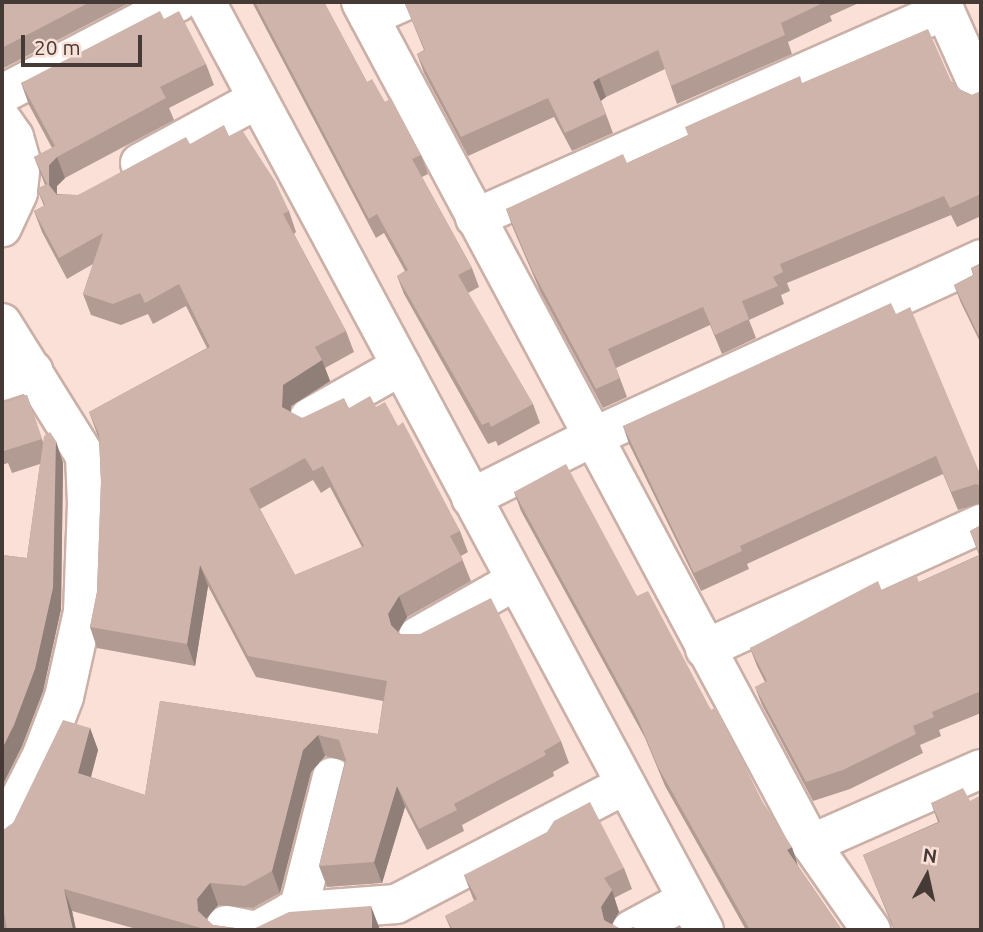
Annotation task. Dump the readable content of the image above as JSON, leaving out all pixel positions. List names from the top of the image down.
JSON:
{
  "scale_bar": "20 m",
  "north": "top"
}
